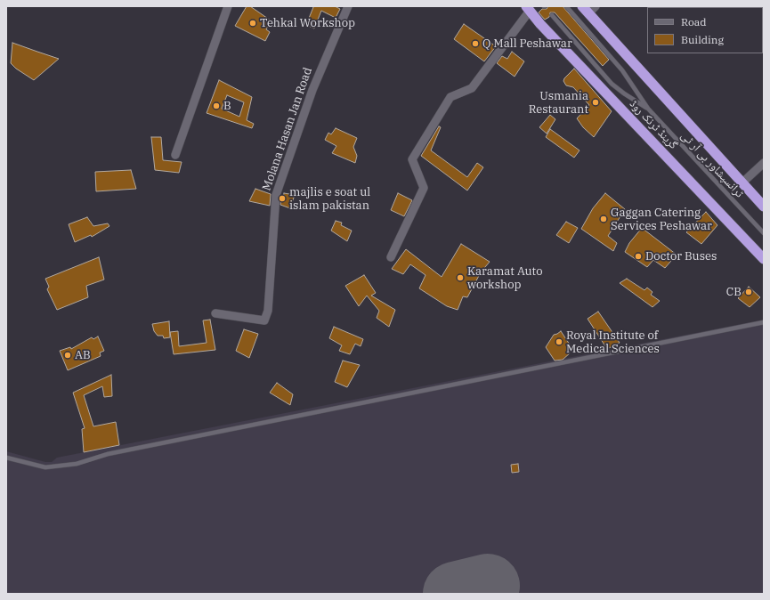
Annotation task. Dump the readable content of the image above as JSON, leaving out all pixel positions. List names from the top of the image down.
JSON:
{
  "streets": {
    "highway": ["گرینڈ ٹرنک روڈ"],
    "street": ["Molana Hasan Jan Road"],
    "lane": ["ٹرانسپشاور بی آر ٹی"]
  },
  "places": [
    "Tehkal Workshop",
    "Q Mall Peshawar",
    "Usmania Restaurant",
    "B",
    "majlis e soat ul islam pakistan",
    "Gaggan Catering Services Peshawar",
    "Doctor Buses",
    "Karamat Auto workshop",
    "CB",
    "Royal Institute of Medical Sciences",
    "AB"
  ],
  "legend": ["Road", "Building"]
}
